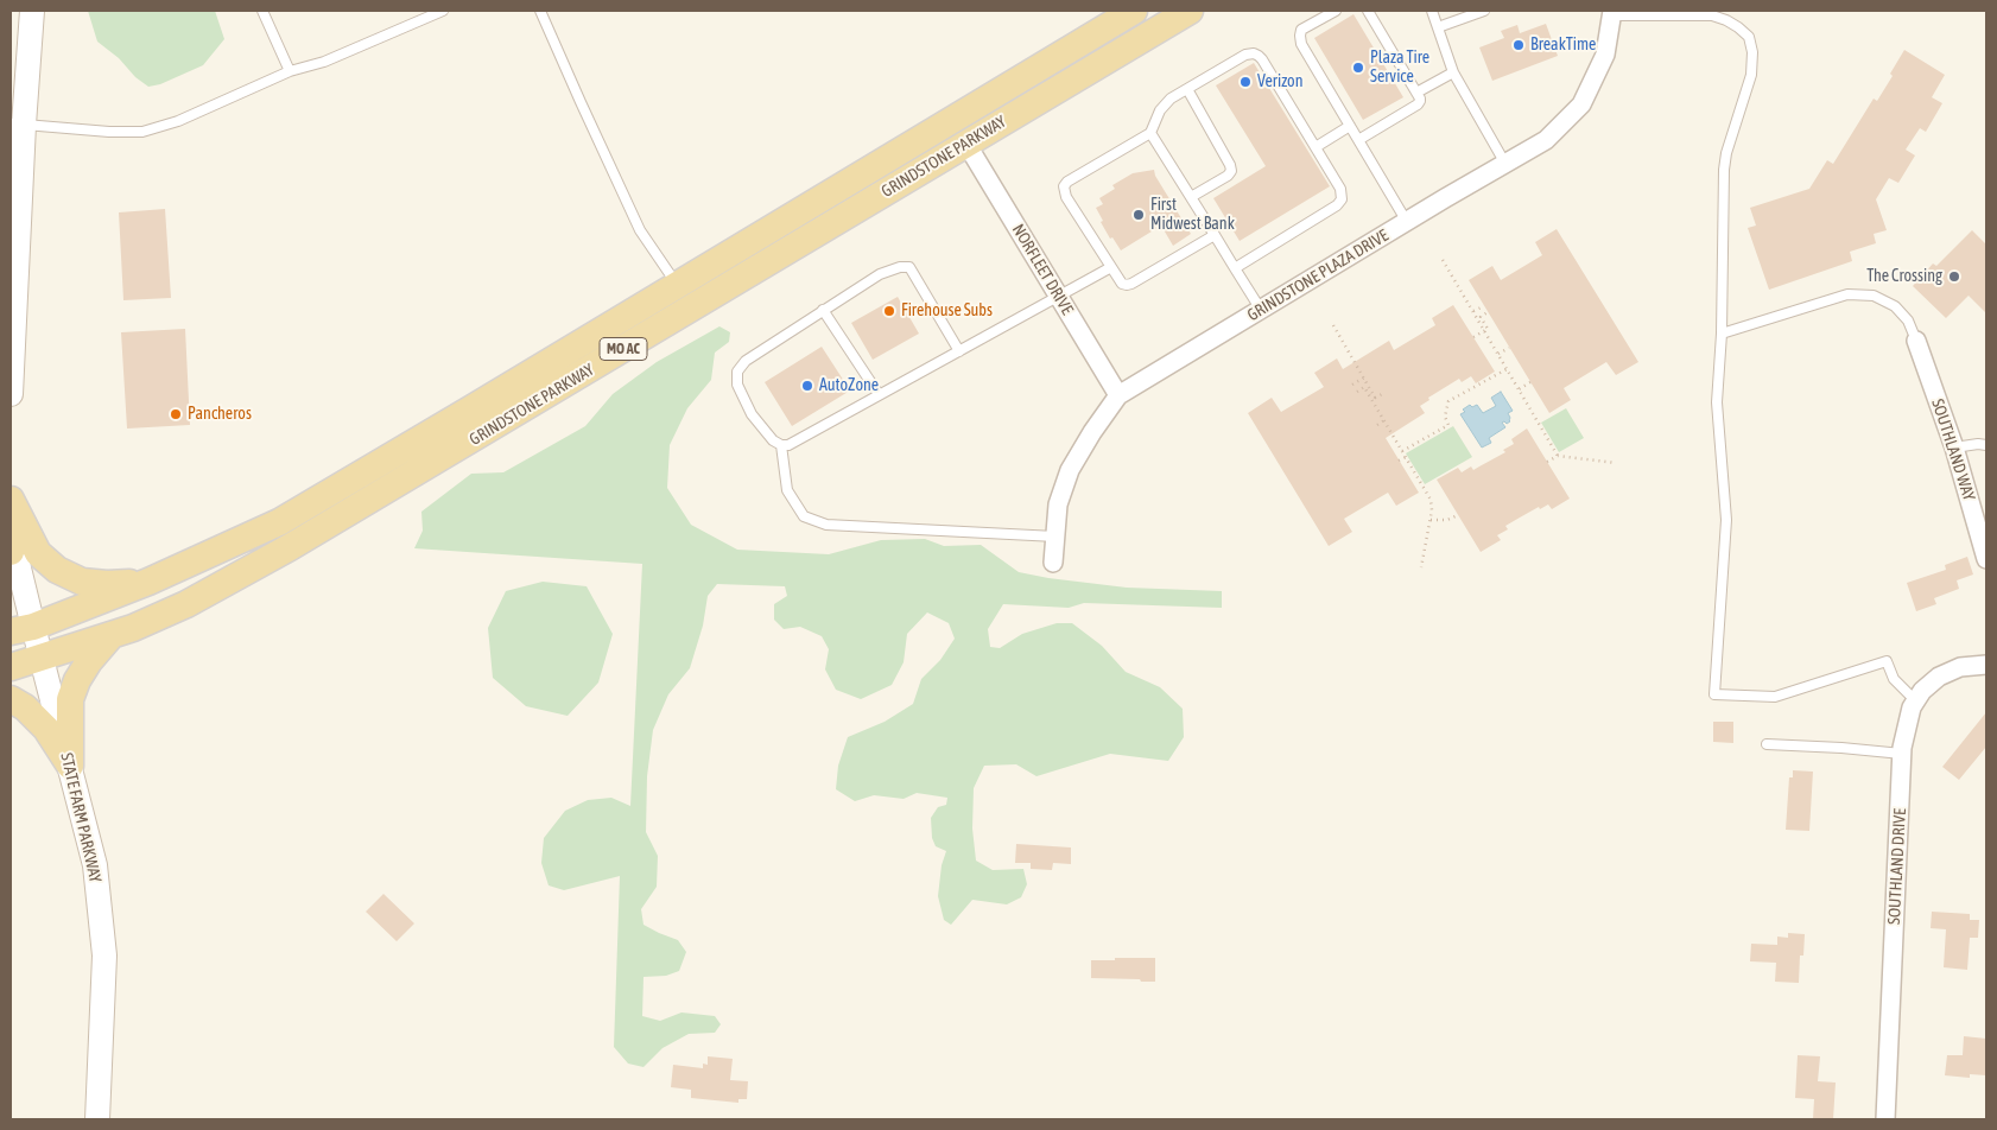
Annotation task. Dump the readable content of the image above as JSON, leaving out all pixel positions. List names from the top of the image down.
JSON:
{
  "streets": {
    "main road": ["GRINDSTONE PARKWAY", "MO AC"],
    "street": [
      "NORFLEET DRIVE",
      "GRINDSTONE PLAZA DRIVE",
      "SOUTHLAND WAY",
      "STATE FARM PARKWAY",
      "SOUTHLAND DRIVE"
    ]
  },
  "crossings": [
    ["GRINDSTONE PARKWAY", "NORFLEET DRIVE"],
    ["GRINDSTONE PARKWAY", "MO AC"],
    ["GRINDSTONE PARKWAY", "STATE FARM PARKWAY"],
    ["NORFLEET DRIVE", "GRINDSTONE PLAZA DRIVE"],
    ["MO AC", "STATE FARM PARKWAY"]
  ],
  "places": [
    "BreakTime",
    "Plaza Tire Service",
    "Verizon",
    "First Midwest Bank",
    "The Crossing",
    "Firehouse Subs",
    "AutoZone",
    "Pancheros"
  ]
}
